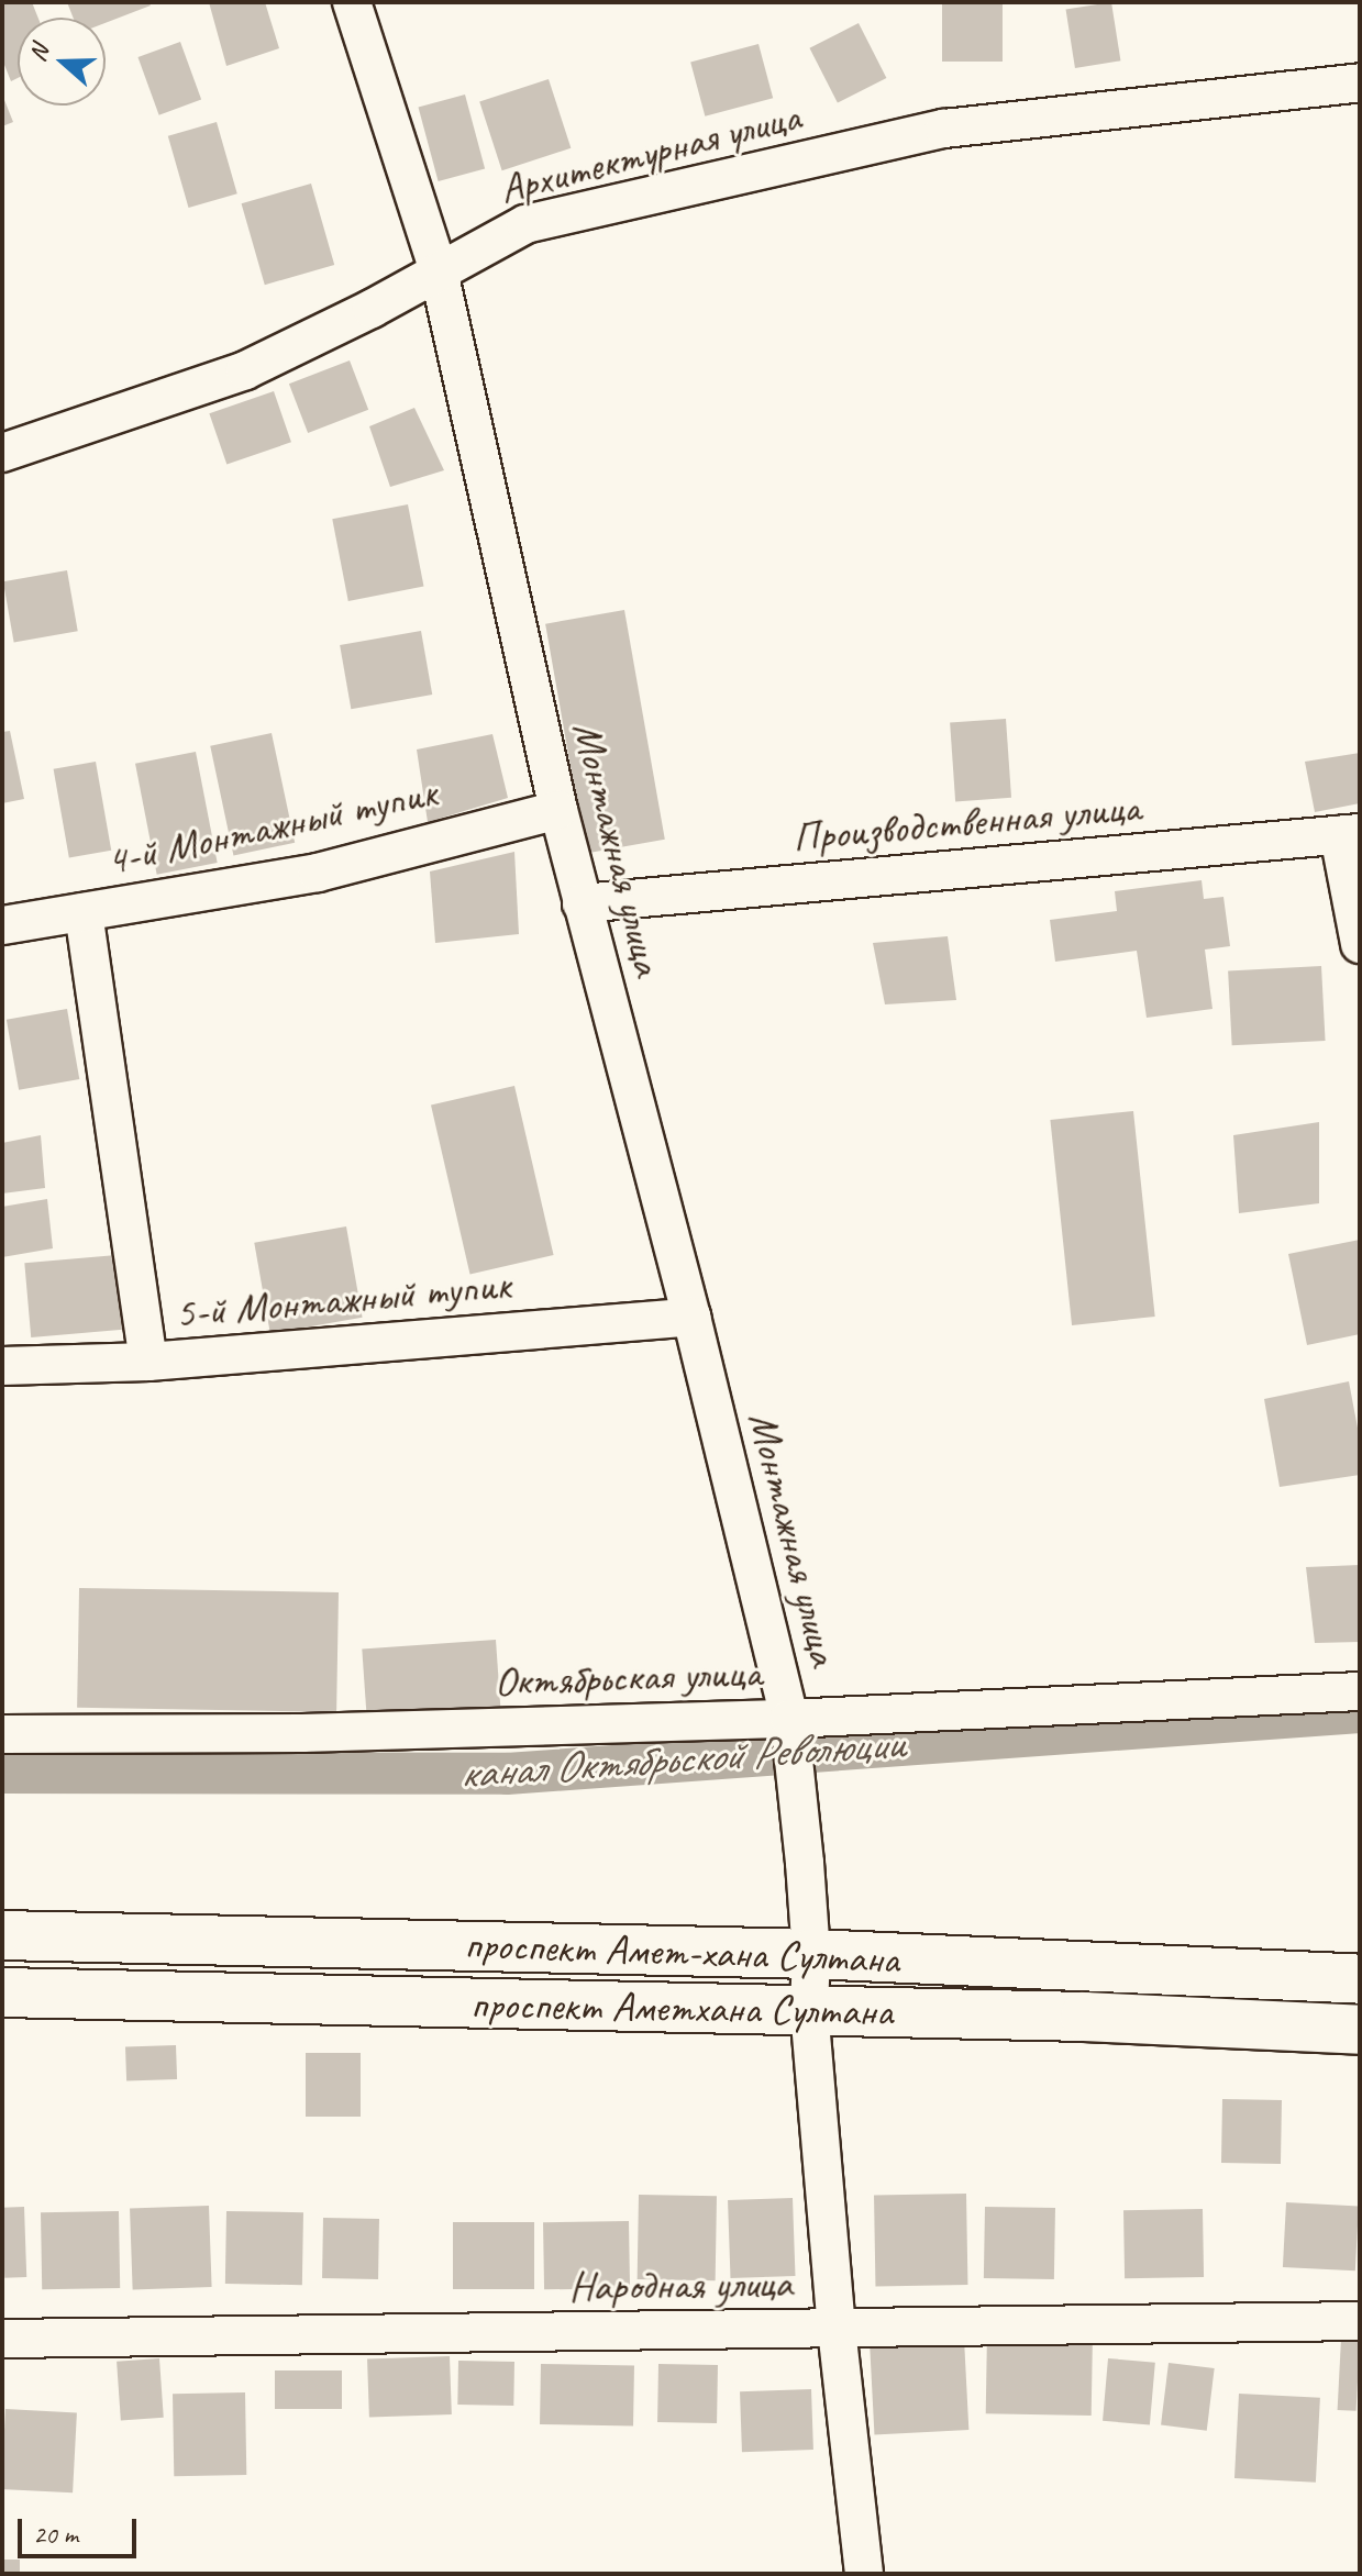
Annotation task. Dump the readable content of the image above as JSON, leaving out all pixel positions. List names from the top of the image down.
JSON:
{
  "streets": {
    "main road": ["проспект Амет-хана Султана", "проспект Аметхана Султана"],
    "street": [
      "Архитектурная улица",
      "Производственная улица",
      "4-й Монтажный тупик",
      "Монтажная улица",
      "5-й Монтажный тупик",
      "Октябрьская улица",
      "Народная улица"
    ]
  },
  "crossings": [
    ["Архитектурная улица", "Монтажная улица"],
    ["Производственная улица", "Монтажная улица"],
    ["4-й Монтажный тупик", "Монтажная улица"],
    ["Монтажная улица", "5-й Монтажный тупик"],
    ["Монтажная улица", "Октябрьская улица"],
    ["Монтажная улица", "проспект Амет-хана Султана"],
    ["Монтажная улица", "проспект Аметхана Султана"],
    ["Монтажная улица", "Народная улица"]
  ],
  "water": ["канал Октябрьской Революции"],
  "scale_bar": "20 m",
  "north": "left"
}
